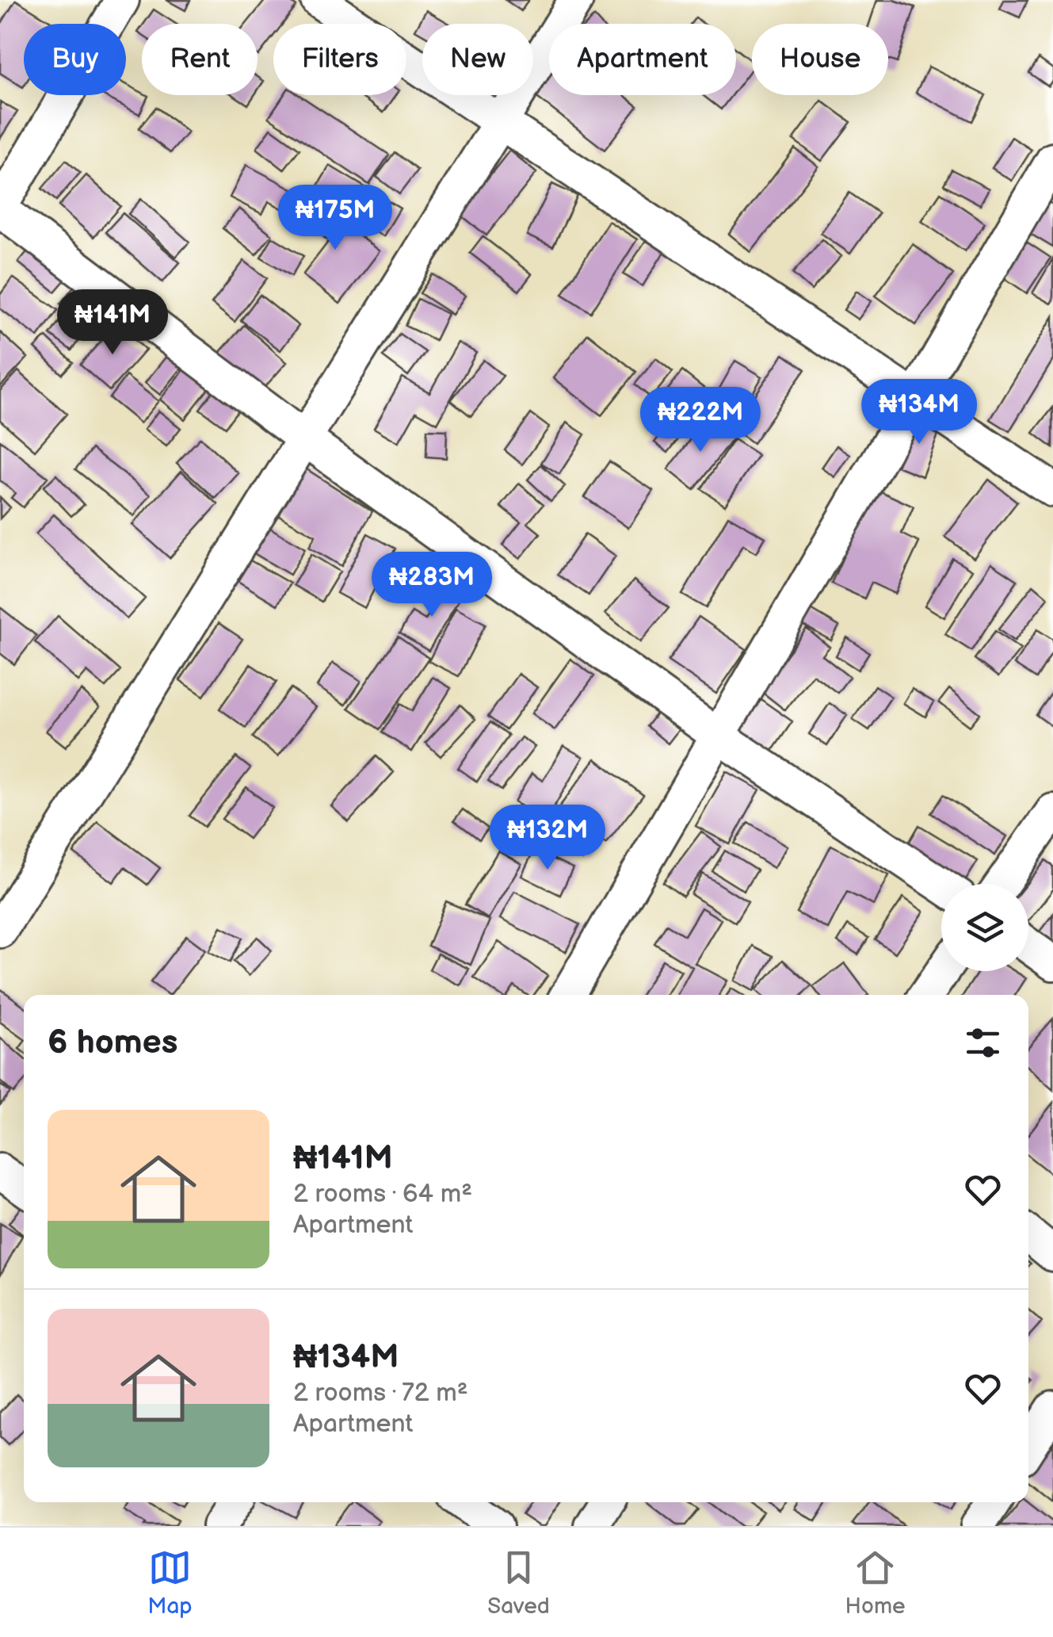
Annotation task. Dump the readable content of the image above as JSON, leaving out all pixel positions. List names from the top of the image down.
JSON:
{
  "page": {
    "chip": [
      "Buy",
      "Rent",
      "Filters",
      "New",
      "Apartment",
      "House"
    ],
    "price": [
      "₦175M",
      "₦141M",
      "₦134M",
      "₦222M",
      "₦283M",
      "₦132M"
    ],
    "heading": "6 homes",
    "list": [
      {
        "name": "₦141M",
        "note": "2 rooms · 64 m² · Apartment"
      },
      {
        "name": "₦134M",
        "note": "2 rooms · 72 m² · Apartment"
      }
    ],
    "tabs": ["Map", "Saved", "Home"]
  }
}
